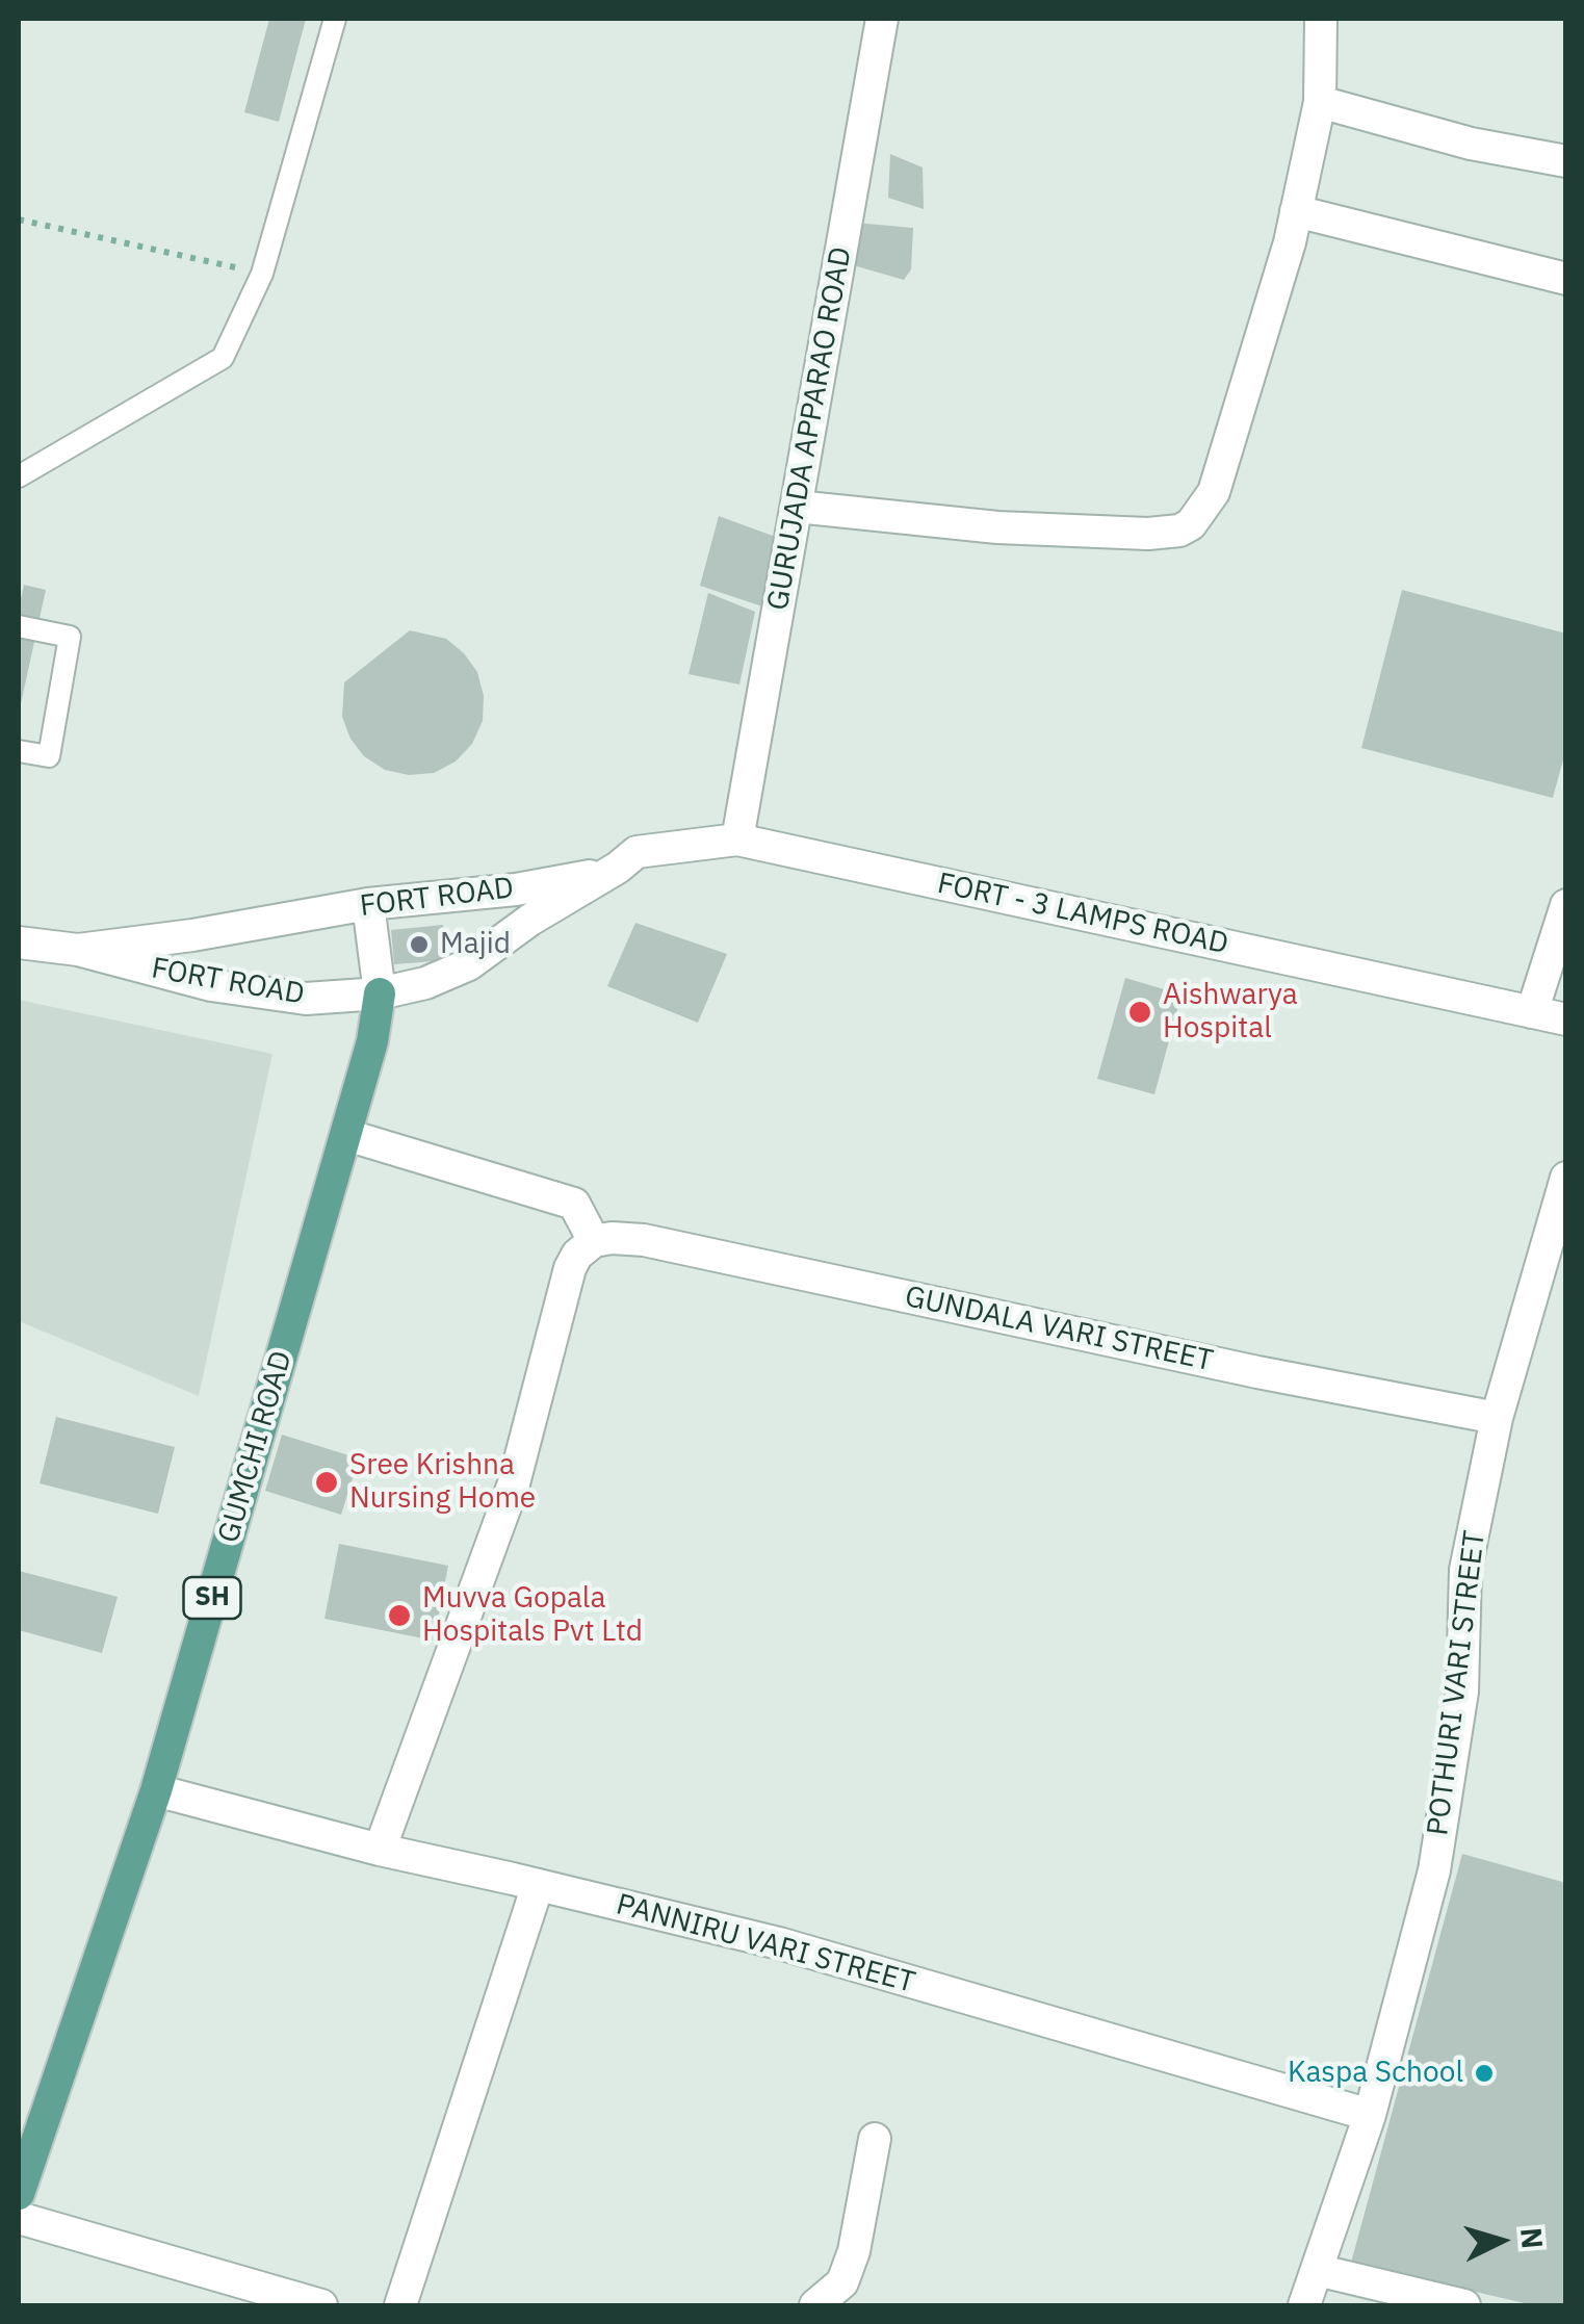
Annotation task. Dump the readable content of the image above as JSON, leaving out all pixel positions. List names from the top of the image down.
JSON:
{
  "streets": {
    "main road": ["GUMCHI ROAD", "SH"],
    "street": [
      "GURUJADA APPARAO ROAD",
      "FORT ROAD",
      "FORT - 3 LAMPS ROAD",
      "GUNDALA VARI STREET",
      "POTHURI VARI STREET",
      "PANNIRU VARI STREET"
    ]
  },
  "crossings": [
    ["GURUJADA APPARAO ROAD", "FORT - 3 LAMPS ROAD"],
    ["FORT ROAD", "FORT - 3 LAMPS ROAD"],
    ["FORT ROAD", "GUMCHI ROAD"],
    ["FORT ROAD", "SH"],
    ["GUNDALA VARI STREET", "POTHURI VARI STREET"],
    ["GUMCHI ROAD", "SH"],
    ["GUMCHI ROAD", "PANNIRU VARI STREET"],
    ["POTHURI VARI STREET", "PANNIRU VARI STREET"]
  ],
  "places": [
    "Majid",
    "Aishwarya Hospital",
    "Sree Krishna Nursing Home",
    "Muvva Gopala Hospitals Pvt Ltd",
    "Kaspa School"
  ],
  "north": "right"
}
